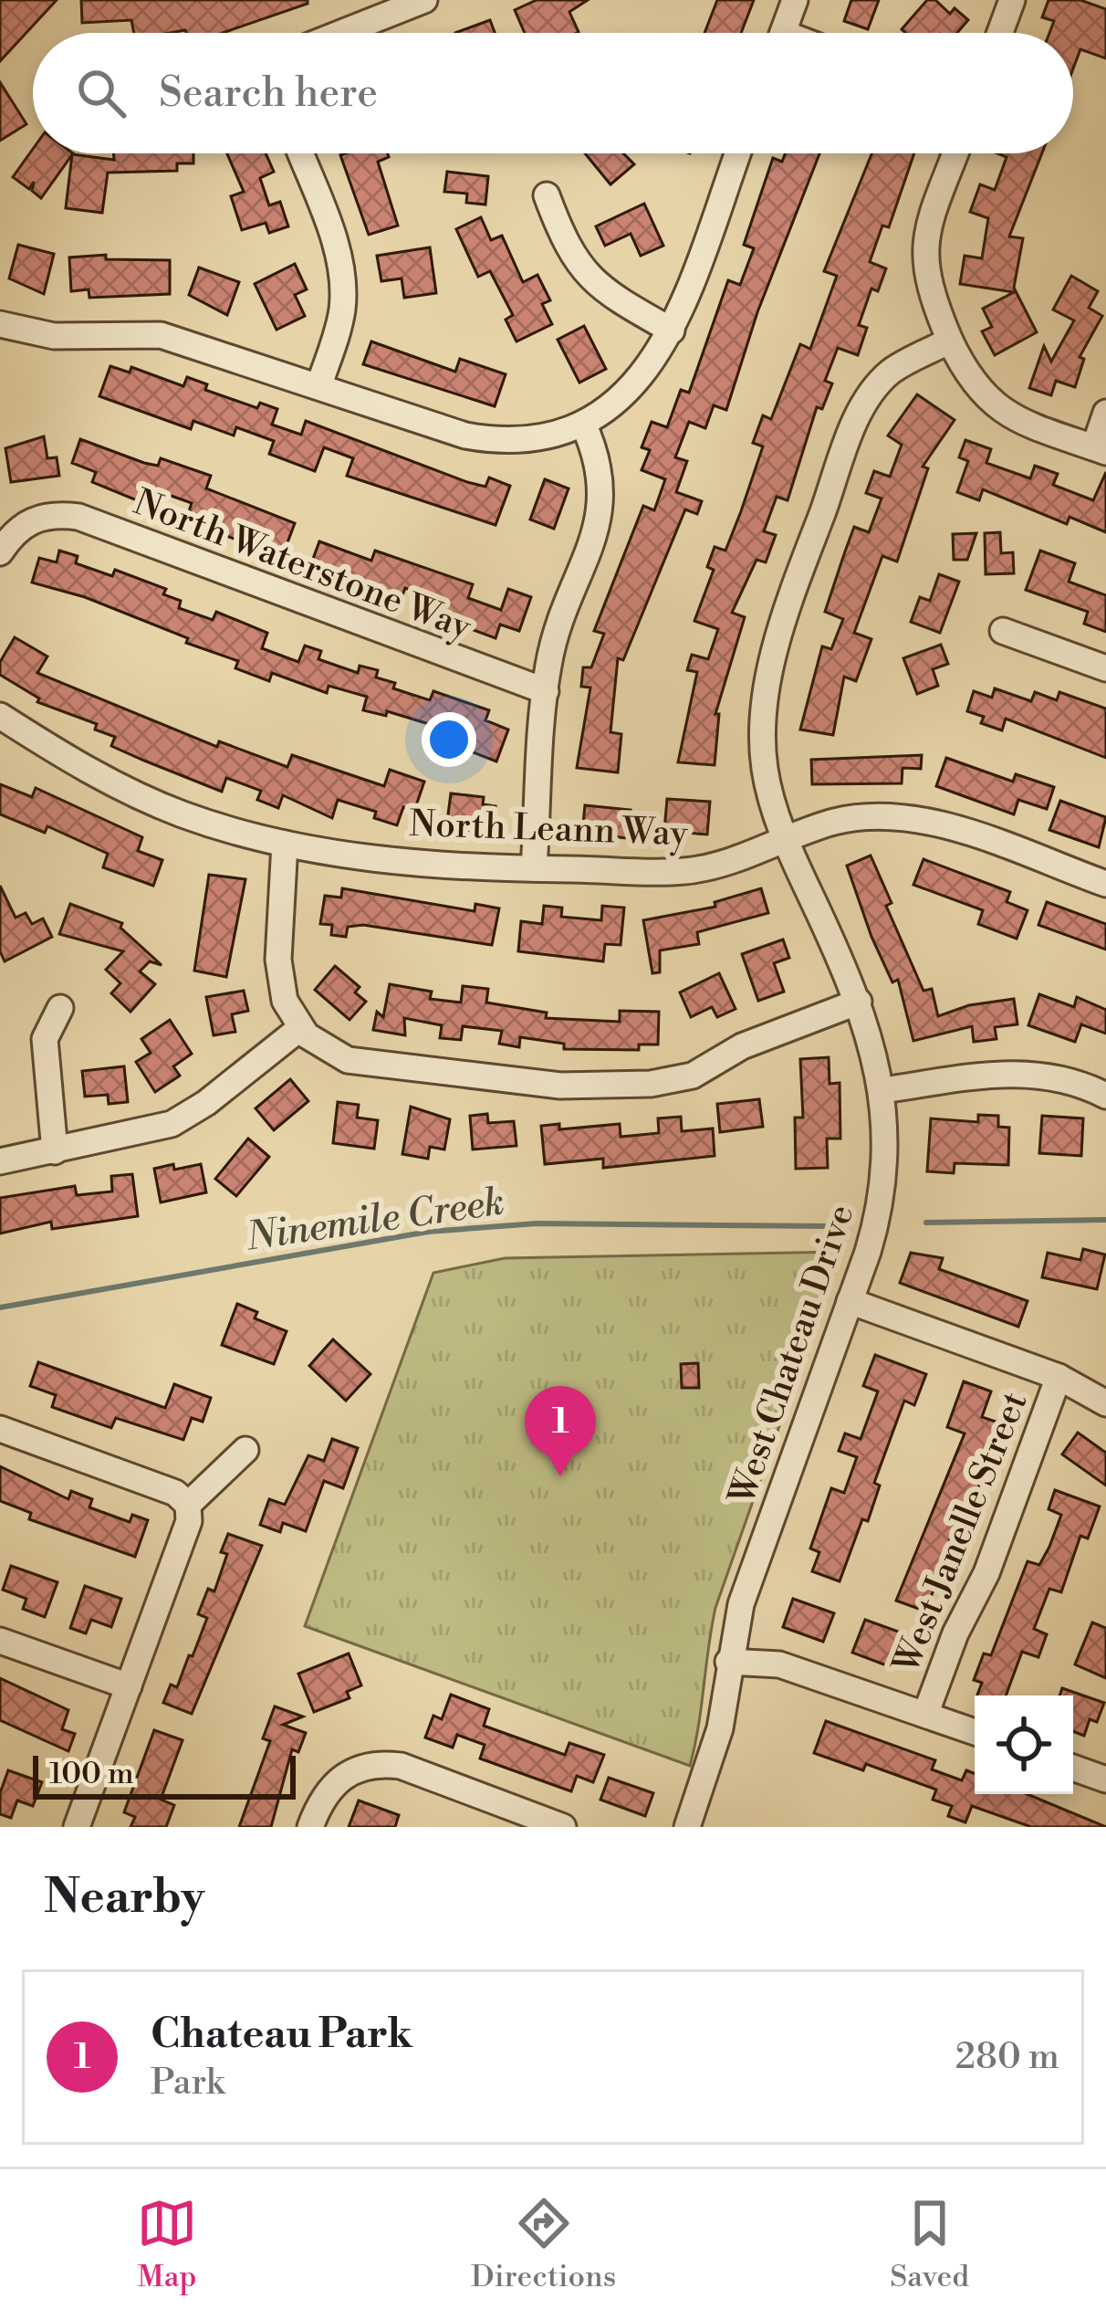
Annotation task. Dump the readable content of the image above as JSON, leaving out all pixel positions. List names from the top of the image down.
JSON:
{
  "streets": {
    "street": [
      "North Waterstone Way",
      "North Leann Way",
      "West Chateau Drive",
      "West Janelle Street"
    ]
  },
  "crossings": [
    ["North Leann Way", "West Chateau Drive"]
  ],
  "water": ["Ninemile Creek"],
  "scale_bar": "100 m",
  "page": {
    "search": "Search here",
    "pins": "1",
    "scale": "100 m",
    "heading": "Nearby",
    "list": [
      {
        "mark": "1",
        "name": "Chateau Park",
        "note": "Park",
        "value": "280 m"
      }
    ],
    "nav": ["Map", "Directions", "Saved"]
  }
}
